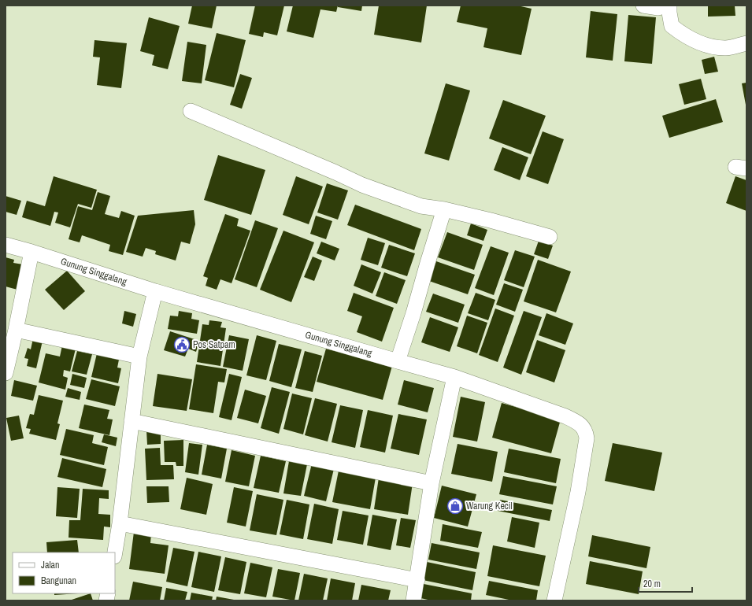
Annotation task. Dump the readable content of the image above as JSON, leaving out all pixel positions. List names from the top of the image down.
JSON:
{
  "streets": {
    "street": ["Gunung Singgalang"]
  },
  "places": {
    "public building": ["Pos Satpam"],
    "shop": ["Warung Kecil"]
  },
  "legend": ["Jalan", "Bangunan"],
  "scale_bar": "20 m"
}
